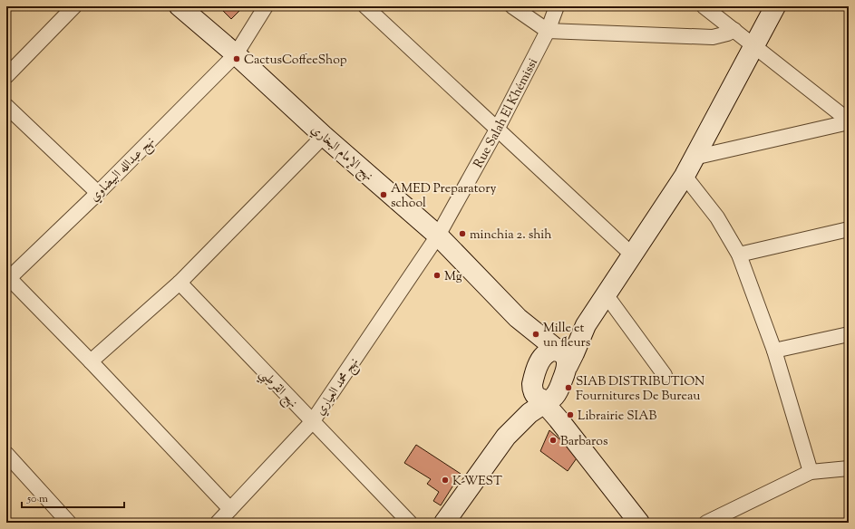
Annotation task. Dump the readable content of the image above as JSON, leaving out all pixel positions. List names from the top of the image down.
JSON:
{
  "streets": {
    "street": [
      "Rue Salah El Khémissi",
      "نهج الإمام البخاري",
      "نهج عبدالله البيضاوي",
      "نهج محمد العياري",
      "نهج القرطبي"
    ]
  },
  "crossings": [
    ["Rue Salah El Khémissi", "نهج الإمام البخاري"],
    ["Rue Salah El Khémissi", "نهج محمد العياري"],
    ["نهج الإمام البخاري", "نهج عبدالله البيضاوي"],
    ["نهج الإمام البخاري", "نهج محمد العياري"],
    ["نهج محمد العياري", "نهج القرطبي"]
  ],
  "places": [
    "CactusCoffeeShop",
    "AMED Preparatory school",
    "minchia 2. shih",
    "Mg",
    "Mille et un fleurs",
    "SIAB DISTRIBUTION Fournitures De Bureau",
    "Librairie SIAB",
    "Barbaros",
    "K-WEST"
  ],
  "scale_bar": "50 m"
}
